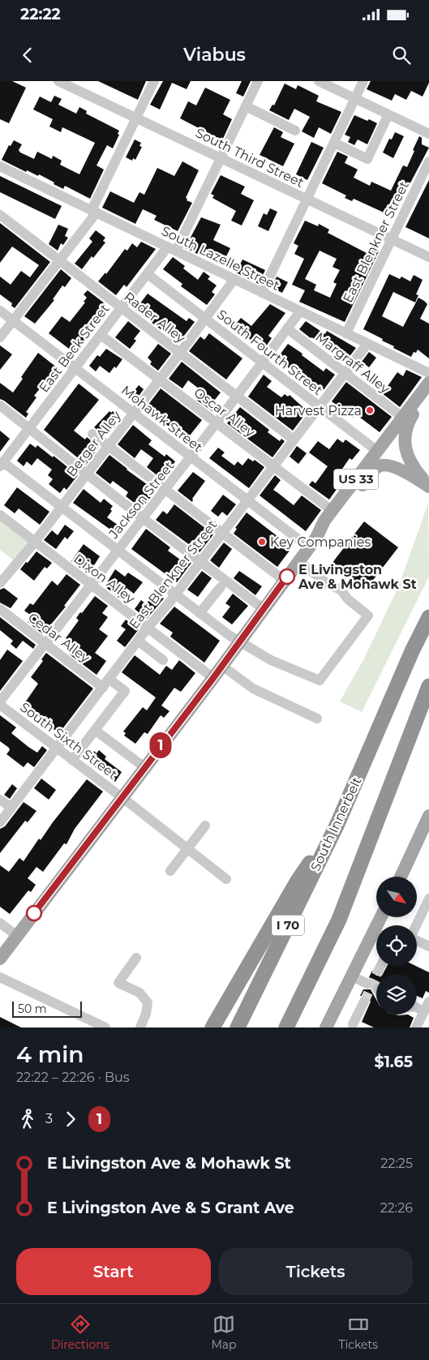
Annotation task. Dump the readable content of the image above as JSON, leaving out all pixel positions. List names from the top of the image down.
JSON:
{
  "streets": {
    "highway": ["South Innerbelt", "I 70"],
    "main road": ["US 33"],
    "street": [
      "South Third Street",
      "East Blenkner Street",
      "South Lazelle Street",
      "Rader Alley",
      "East Beck Street",
      "South Fourth Street",
      "Margraff Alley",
      "Oscar Alley",
      "Mohawk Street",
      "Berger Alley",
      "Jackson Street",
      "Dixon Alley",
      "Cedar Alley",
      "South Sixth Street"
    ]
  },
  "crossings": [
    ["South Third Street", "East Blenkner Street"],
    ["South Third Street", "East Beck Street"],
    ["East Blenkner Street", "South Lazelle Street"],
    ["East Blenkner Street", "Rader Alley"],
    ["East Blenkner Street", "South Fourth Street"],
    ["East Blenkner Street", "Margraff Alley"],
    ["East Blenkner Street", "Oscar Alley"],
    ["East Blenkner Street", "Mohawk Street"],
    ["East Blenkner Street", "Dixon Alley"],
    ["East Blenkner Street", "Cedar Alley"],
    ["East Blenkner Street", "South Sixth Street"],
    ["South Lazelle Street", "East Beck Street"],
    ["South Lazelle Street", "Berger Alley"],
    ["South Lazelle Street", "Jackson Street"],
    ["Rader Alley", "East Beck Street"],
    ["Rader Alley", "Berger Alley"],
    ["Rader Alley", "Jackson Street"],
    ["East Beck Street", "South Fourth Street"],
    ["East Beck Street", "Oscar Alley"],
    ["East Beck Street", "Mohawk Street"],
    ["South Fourth Street", "Berger Alley"],
    ["South Fourth Street", "US 33"],
    ["South Fourth Street", "Jackson Street"],
    ["Margraff Alley", "US 33"],
    ["Margraff Alley", "Jackson Street"],
    ["Oscar Alley", "Berger Alley"],
    ["Oscar Alley", "US 33"],
    ["Oscar Alley", "Jackson Street"],
    ["Mohawk Street", "Berger Alley"],
    ["Mohawk Street", "US 33"],
    ["Mohawk Street", "Jackson Street"],
    ["Berger Alley", "Dixon Alley"],
    ["US 33", "Dixon Alley"],
    ["US 33", "South Sixth Street"],
    ["Jackson Street", "Dixon Alley"],
    ["Jackson Street", "Cedar Alley"],
    ["Jackson Street", "South Sixth Street"]
  ],
  "places": ["Harvest Pizza", "Key Companies", "E Livingston Ave & Mohawk St"],
  "lines": ["bus line 1"],
  "scale_bar": "50 m",
  "north": "bottom right",
  "page": {
    "status": "22:22",
    "header": "Viabus",
    "on_map": "1",
    "scale": "50 m",
    "heading": ["4 min", "22:22 – 22:26 · Bus", "$1.65"],
    "legs": ["3", "1"],
    "list": [
      {
        "name": "E Livingston Ave & Mohawk St",
        "value": "22:25"
      },
      {
        "name": "E Livingston Ave & S Grant Ave",
        "value": "22:26"
      }
    ],
    "buttons": ["Start", "Tickets"],
    "tabs": ["Directions", "Map", "Tickets"]
  }
}
